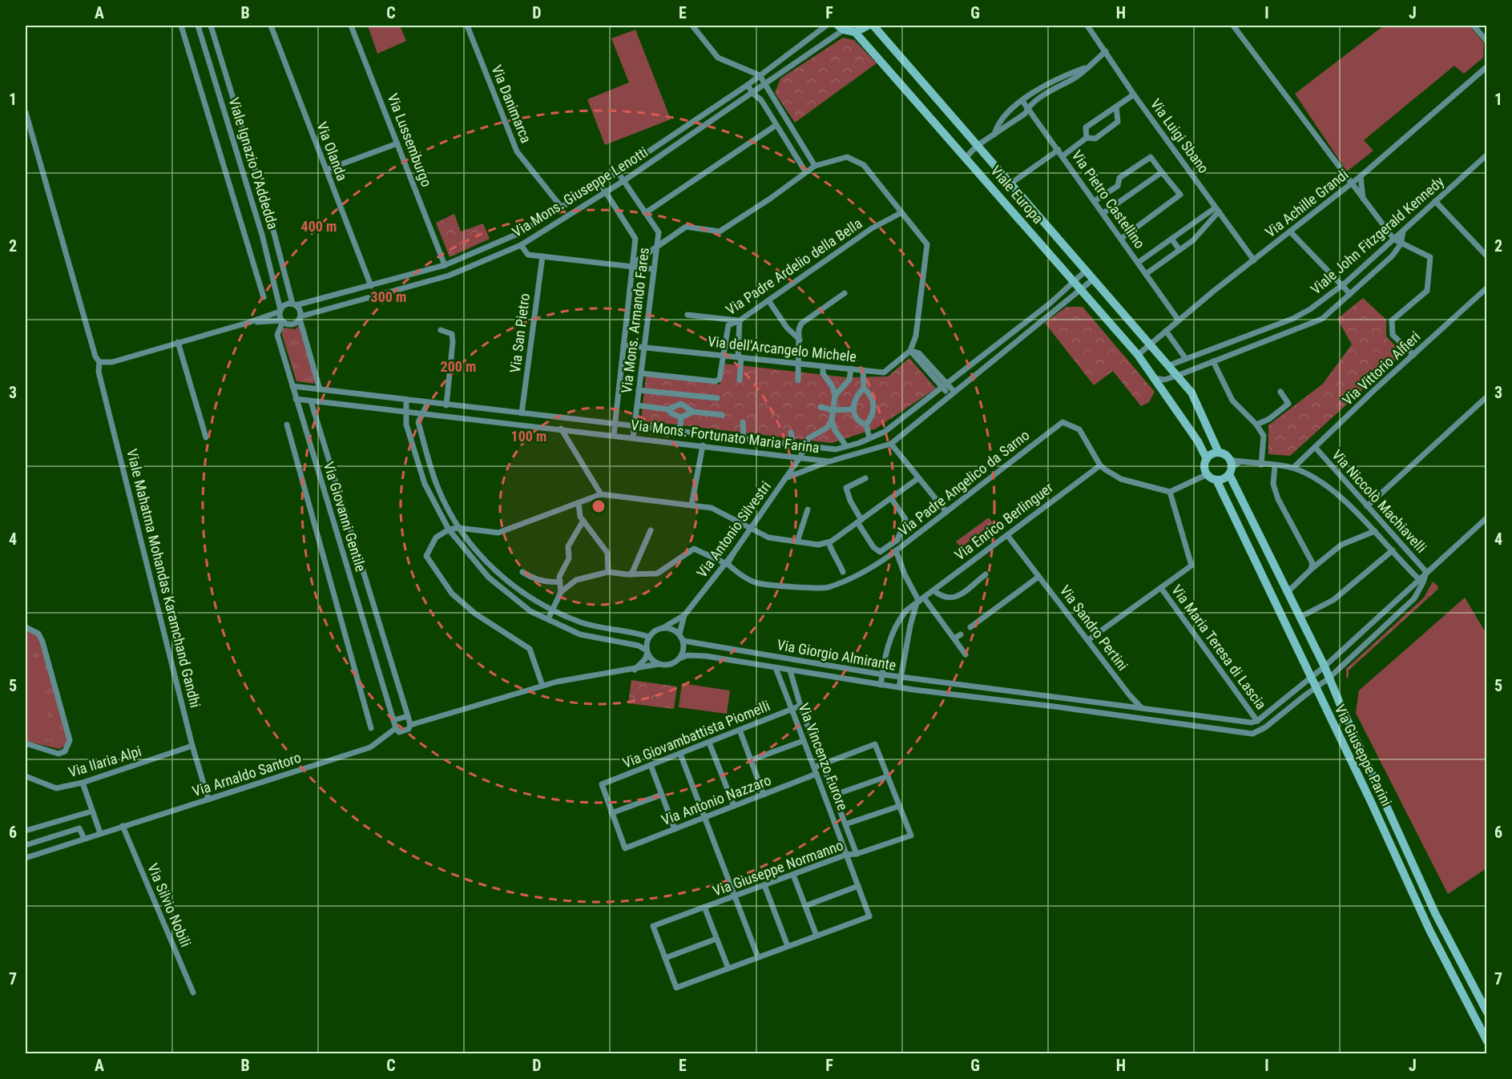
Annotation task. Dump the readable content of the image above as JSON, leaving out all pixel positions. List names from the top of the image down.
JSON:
{
  "streets": {
    "street": [
      "Via Danimarca",
      "Via Luigi Sbano",
      "Via Lussemburgo",
      "Via Olanda",
      "Viale Ignazio D'Addedda",
      "Via Mons. Giuseppe Lenotti",
      "Viale Europa",
      "Via Pietro Castellino",
      "Via Achille Grandi",
      "Viale John Fitzgerald Kennedy",
      "Via Padre Ardelio della Bella",
      "Via Mons. Armando Fares",
      "Via San Pietro",
      "Via dell'Arcangelo Michele",
      "Via Vittorio Alfieri",
      "Via Mons. Fortunato Maria Farina",
      "Via Padre Angelico da Sarno",
      "Via Niccolò Machiavelli",
      "Via Giovanni Gentile",
      "Via Enrico Berlinguer",
      "Via Antonio Silvestri",
      "Viale Mahatma Mohandas Karamchand Gandhi",
      "Via Sandro Pertini",
      "Via Maria Teresa di Lascia",
      "Via Giorgio Almirante",
      "Via Giovambattista Piomelli",
      "Via Giuseppe Parini",
      "Via Vincenzo Furore",
      "Via Ilaria Alpi",
      "Via Arnaldo Santoro",
      "Via Antonio Nazzaro",
      "Via Giuseppe Normanno",
      "Via Silvio Nobili"
    ]
  },
  "crossings": [
    ["Via Luigi Sbano", "Via Pietro Castellino"],
    ["Via Luigi Sbano", "Via Achille Grandi"],
    ["Viale Ignazio D'Addedda", "Via Mons. Giuseppe Lenotti"],
    ["Viale Ignazio D'Addedda", "Via Giovanni Gentile"],
    ["Via Mons. Giuseppe Lenotti", "Via Mons. Armando Fares"],
    ["Via Mons. Giuseppe Lenotti", "Via Giovanni Gentile"],
    ["Viale Europa", "Via Pietro Castellino"],
    ["Viale Europa", "Via Achille Grandi"],
    ["Viale Europa", "Viale John Fitzgerald Kennedy"],
    ["Viale Europa", "Via Mons. Fortunato Maria Farina"],
    ["Via Pietro Castellino", "Via Achille Grandi"],
    ["Via Padre Ardelio della Bella", "Via dell'Arcangelo Michele"],
    ["Via Mons. Armando Fares", "Via dell'Arcangelo Michele"],
    ["Via Mons. Armando Fares", "Via Mons. Fortunato Maria Farina"],
    ["Via San Pietro", "Via Mons. Fortunato Maria Farina"],
    ["Via Vittorio Alfieri", "Via Niccolò Machiavelli"],
    ["Via Mons. Fortunato Maria Farina", "Via Giovanni Gentile"],
    ["Via Mons. Fortunato Maria Farina", "Via Antonio Silvestri"],
    ["Via Padre Angelico da Sarno", "Via Enrico Berlinguer"],
    ["Via Padre Angelico da Sarno", "Via Antonio Silvestri"],
    ["Via Niccolò Machiavelli", "Via Giuseppe Parini"],
    ["Via Giovanni Gentile", "Via Arnaldo Santoro"],
    ["Via Enrico Berlinguer", "Via Sandro Pertini"],
    ["Via Enrico Berlinguer", "Via Giorgio Almirante"],
    ["Via Antonio Silvestri", "Via Giorgio Almirante"],
    ["Viale Mahatma Mohandas Karamchand Gandhi", "Via Ilaria Alpi"],
    ["Viale Mahatma Mohandas Karamchand Gandhi", "Via Arnaldo Santoro"],
    ["Via Giorgio Almirante", "Via Vincenzo Furore"],
    ["Via Giovambattista Piomelli", "Via Vincenzo Furore"],
    ["Via Giovambattista Piomelli", "Via Antonio Nazzaro"],
    ["Via Vincenzo Furore", "Via Antonio Nazzaro"],
    ["Via Vincenzo Furore", "Via Giuseppe Normanno"],
    ["Via Arnaldo Santoro", "Via Silvio Nobili"]
  ],
  "grid": {
    "columns": [
      "A",
      "B",
      "C",
      "D",
      "E",
      "F",
      "G",
      "H",
      "I",
      "J"
    ],
    "rows": [
      "1",
      "2",
      "3",
      "4",
      "5",
      "6",
      "7"
    ]
  },
  "rings": [
    "400 m",
    "300 m",
    "200 m",
    "100 m"
  ]
}
